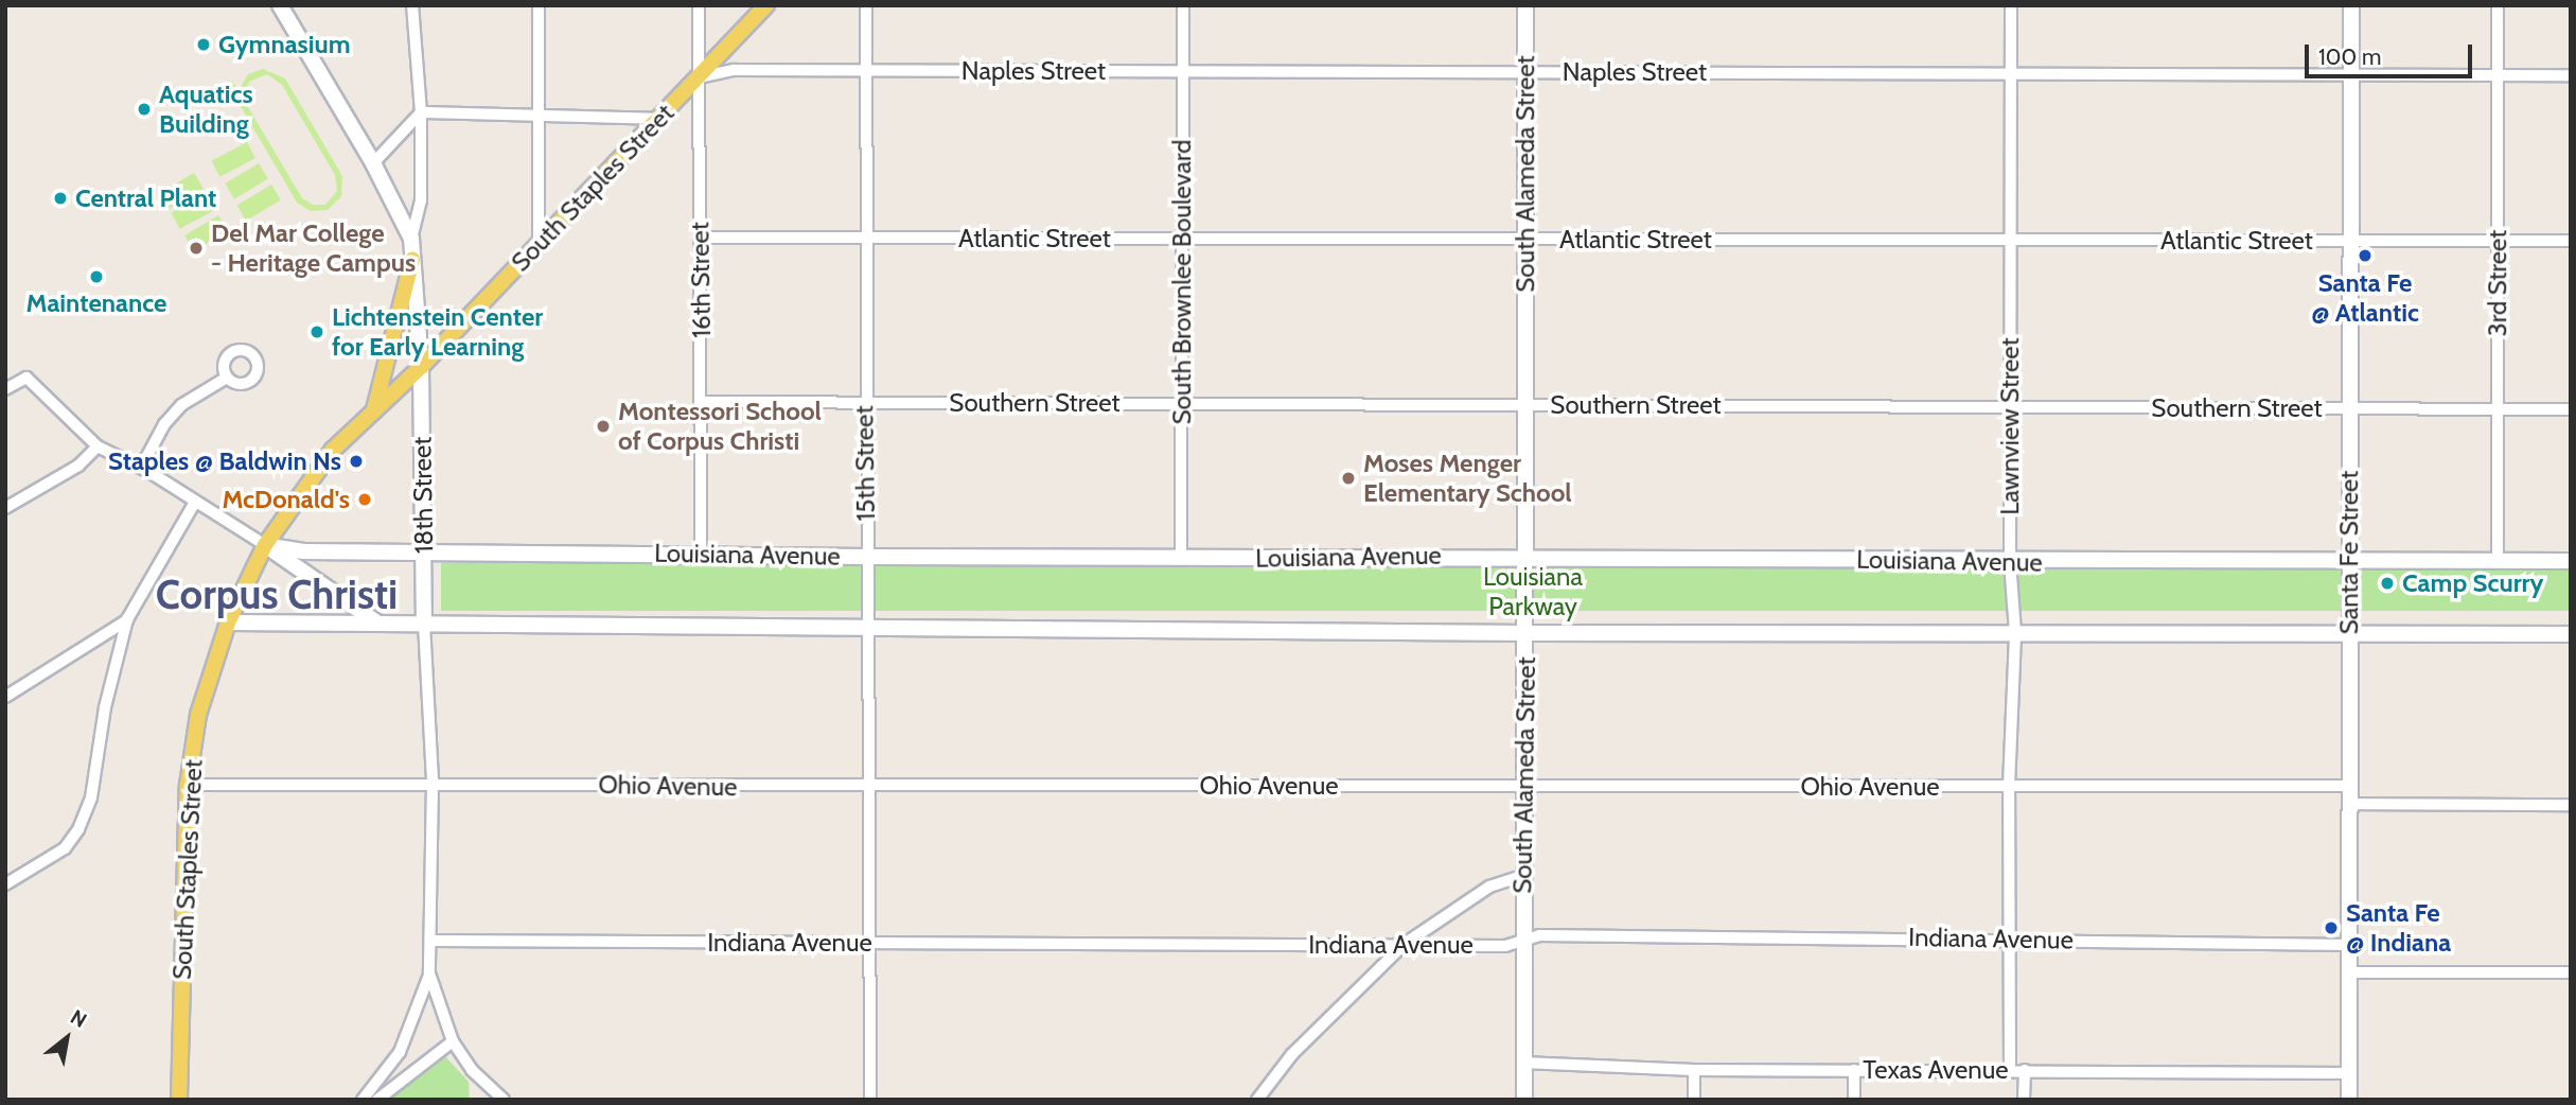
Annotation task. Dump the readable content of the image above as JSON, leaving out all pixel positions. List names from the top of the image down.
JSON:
{
  "streets": {
    "main road": [
      "South Alameda Street",
      "South Staples Street",
      "18th Street",
      "Santa Fe Street",
      "Louisiana Avenue"
    ],
    "street": [
      "Naples Street",
      "Atlantic Street",
      "16th Street",
      "South Brownlee Boulevard",
      "3rd Street",
      "Southern Street",
      "Lawnview Street",
      "15th Street",
      "Ohio Avenue",
      "Indiana Avenue",
      "Texas Avenue"
    ]
  },
  "crossings": [
    ["Naples Street", "South Alameda Street"],
    ["Naples Street", "South Staples Street"],
    ["Naples Street", "16th Street"],
    ["Naples Street", "South Brownlee Boulevard"],
    ["Naples Street", "3rd Street"],
    ["Naples Street", "Lawnview Street"],
    ["Naples Street", "15th Street"],
    ["Naples Street", "Santa Fe Street"],
    ["South Alameda Street", "Atlantic Street"],
    ["South Alameda Street", "Southern Street"],
    ["South Alameda Street", "Louisiana Avenue"],
    ["South Alameda Street", "Ohio Avenue"],
    ["South Alameda Street", "Indiana Avenue"],
    ["South Alameda Street", "Texas Avenue"],
    ["South Staples Street", "16th Street"],
    ["South Staples Street", "18th Street"],
    ["South Staples Street", "Louisiana Avenue"],
    ["South Staples Street", "Ohio Avenue"],
    ["Atlantic Street", "16th Street"],
    ["Atlantic Street", "South Brownlee Boulevard"],
    ["Atlantic Street", "3rd Street"],
    ["Atlantic Street", "Lawnview Street"],
    ["Atlantic Street", "15th Street"],
    ["Atlantic Street", "Santa Fe Street"],
    ["16th Street", "Southern Street"],
    ["16th Street", "Louisiana Avenue"],
    ["South Brownlee Boulevard", "Southern Street"],
    ["South Brownlee Boulevard", "Louisiana Avenue"],
    ["3rd Street", "Southern Street"],
    ["3rd Street", "Louisiana Avenue"],
    ["Southern Street", "Lawnview Street"],
    ["Southern Street", "15th Street"],
    ["Southern Street", "Santa Fe Street"],
    ["Lawnview Street", "Louisiana Avenue"],
    ["Lawnview Street", "Ohio Avenue"],
    ["Lawnview Street", "Indiana Avenue"],
    ["Lawnview Street", "Texas Avenue"],
    ["15th Street", "Louisiana Avenue"],
    ["15th Street", "Ohio Avenue"],
    ["15th Street", "Indiana Avenue"],
    ["18th Street", "Louisiana Avenue"],
    ["Santa Fe Street", "Louisiana Avenue"],
    ["Santa Fe Street", "Ohio Avenue"],
    ["Santa Fe Street", "Indiana Avenue"],
    ["Santa Fe Street", "Texas Avenue"]
  ],
  "districts": ["Corpus Christi"],
  "parks": ["Louisiana Parkway"],
  "places": [
    "Gymnasium",
    "Aquatics Building",
    "Central Plant",
    "Del Mar College - Heritage Campus",
    "Santa Fe @ Atlantic",
    "Maintenance",
    "Lichtenstein Center for Early Learning",
    "Montessori School of Corpus Christi",
    "Staples @ Baldwin Ns",
    "Moses Menger Elementary School",
    "McDonald's",
    "Camp Scurry",
    "Santa Fe @ Indiana"
  ],
  "scale_bar": "100 m",
  "north": "top right"
}
